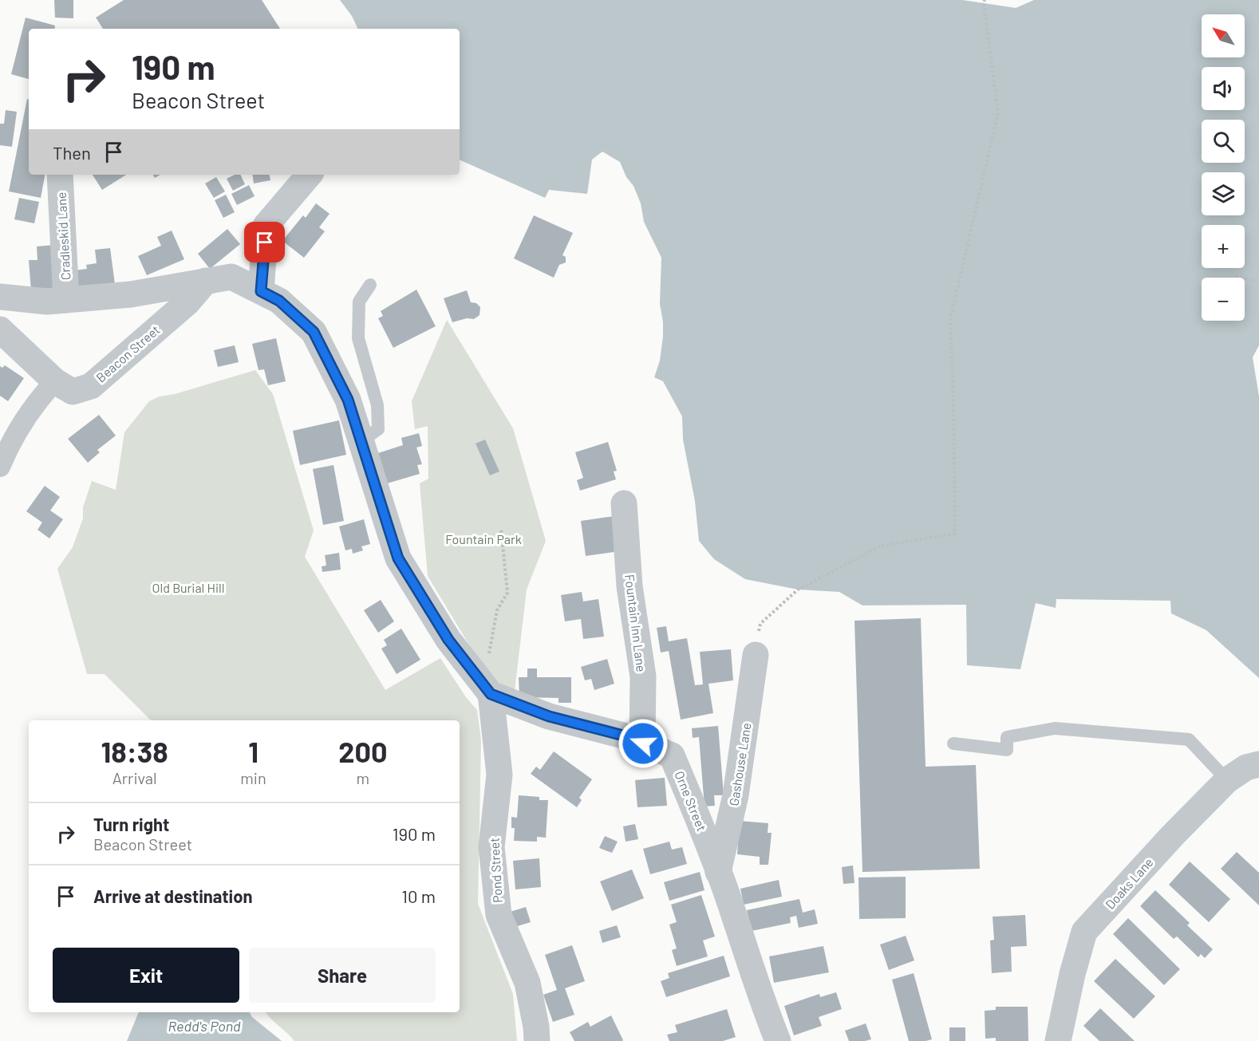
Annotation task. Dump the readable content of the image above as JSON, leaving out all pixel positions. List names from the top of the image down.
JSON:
{
  "streets": {
    "street": [
      "Cradleskid Lane",
      "Beacon Street",
      "Fountain Inn Lane",
      "Gashouse Lane",
      "Orne Street",
      "Pond Street",
      "Doaks Lane"
    ]
  },
  "crossings": [
    ["Fountain Inn Lane", "Orne Street"],
    ["Gashouse Lane", "Orne Street"],
    ["Orne Street", "Pond Street"]
  ],
  "water": ["Redd's Pond"],
  "parks": ["Fountain Park", "Old Burial Hill"],
  "north": "top left",
  "page": {
    "map_buttons": ["+", "−"],
    "turn": ["190 m", "Beacon Street"],
    "then": "Then",
    "eta": [
      "18:38",
      "Arrival",
      "1",
      "min",
      "200",
      "m"
    ],
    "list": [
      {
        "name": "Turn right",
        "note": "Beacon Street",
        "value": "190 m"
      },
      {
        "name": "Arrive at destination",
        "value": "10 m"
      }
    ],
    "buttons": ["Exit", "Share"]
  }
}
